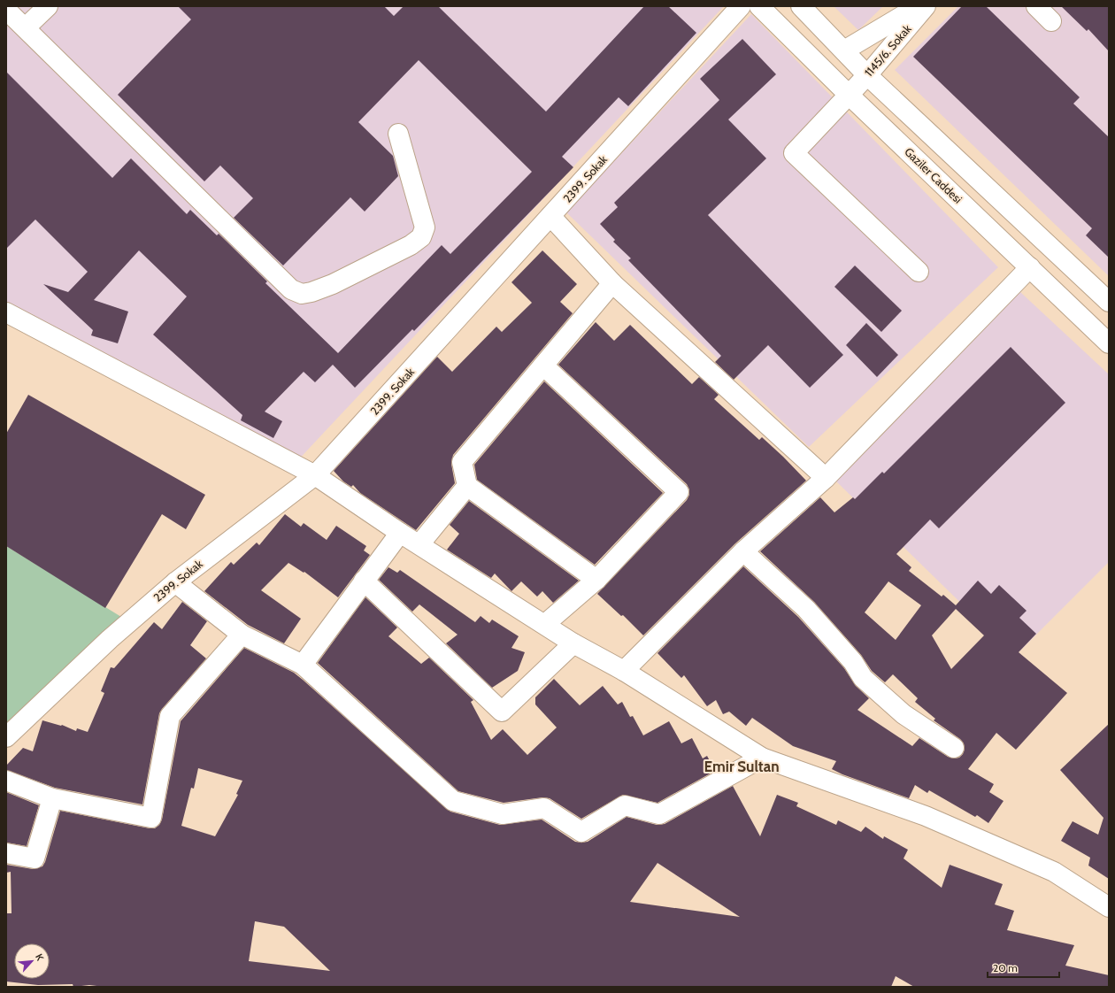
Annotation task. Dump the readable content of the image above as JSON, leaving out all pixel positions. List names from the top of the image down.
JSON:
{
  "streets": {
    "street": ["1145/6. Sokak", "Gaziler Caddesi", "2399. Sokak"]
  },
  "crossings": [
    ["1145/6. Sokak", "Gaziler Caddesi"]
  ],
  "districts": ["Emir Sultan"],
  "scale_bar": "20 m",
  "north": "top right"
}
